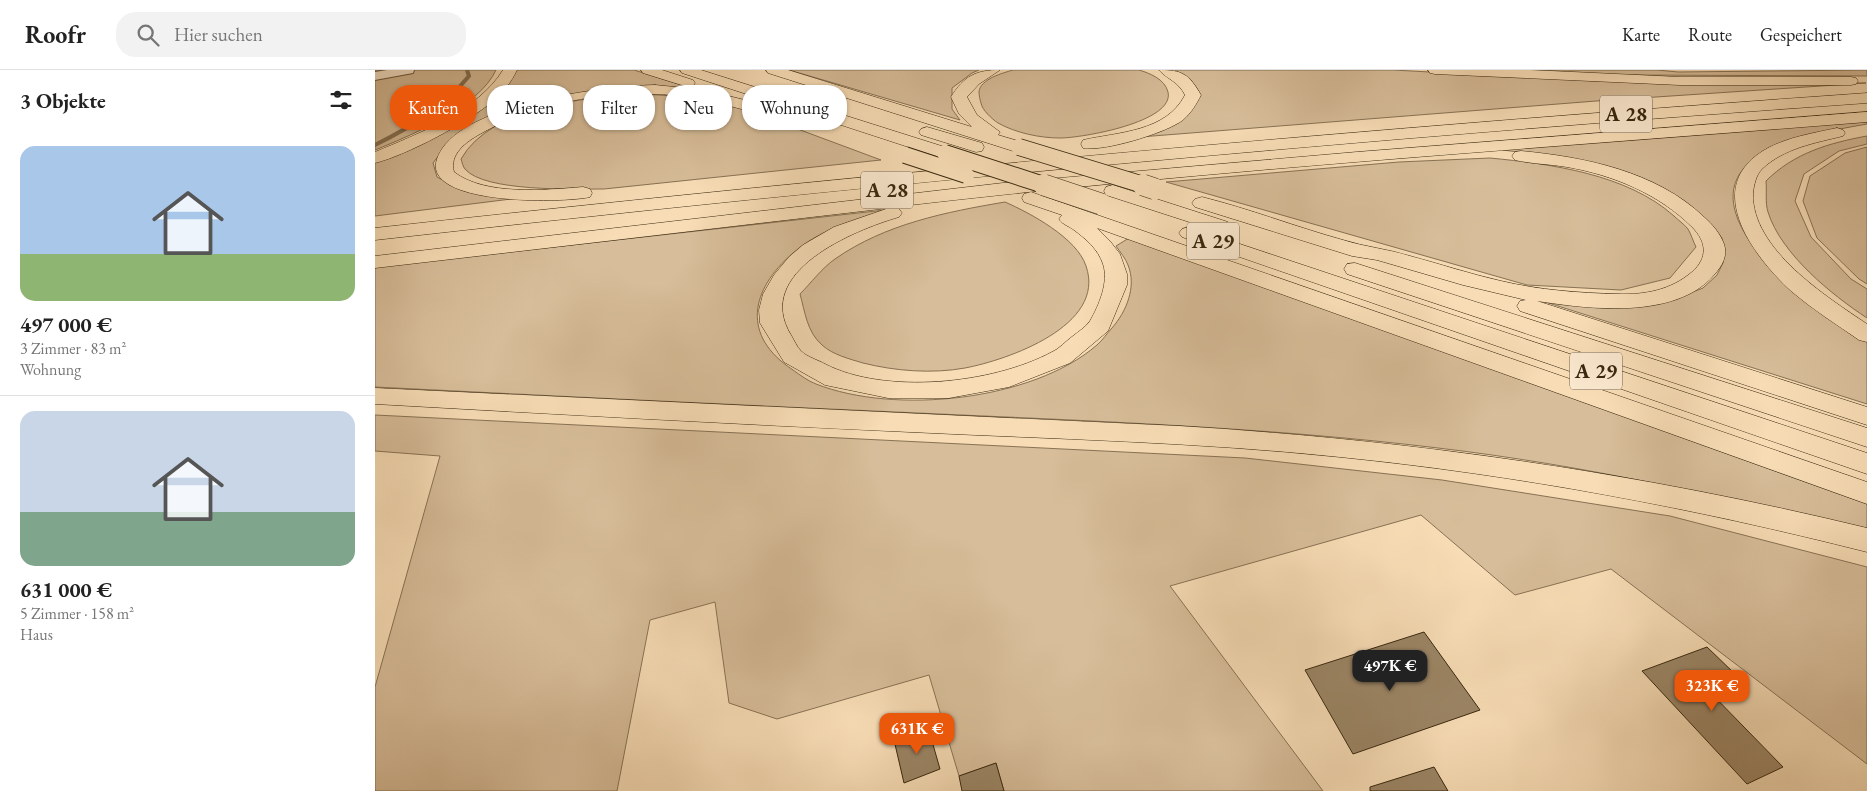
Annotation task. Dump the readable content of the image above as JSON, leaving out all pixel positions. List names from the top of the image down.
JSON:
{
  "streets": {
    "highway": ["A 28", "A 29"]
  },
  "page": {
    "header": "Roofr",
    "search": "Hier suchen",
    "nav": ["Karte", "Route", "Gespeichert"],
    "heading": "3 Objekte",
    "chip": [
      "Kaufen",
      "Mieten",
      "Filter",
      "Neu",
      "Wohnung"
    ],
    "list": [
      {
        "name": "497 000 €",
        "note": "3 Zimmer · 83 m² · Wohnung"
      },
      {
        "name": "631 000 €",
        "note": "5 Zimmer · 158 m² · Haus"
      }
    ],
    "price": ["497K €", "323K €", "631K €"]
  }
}
